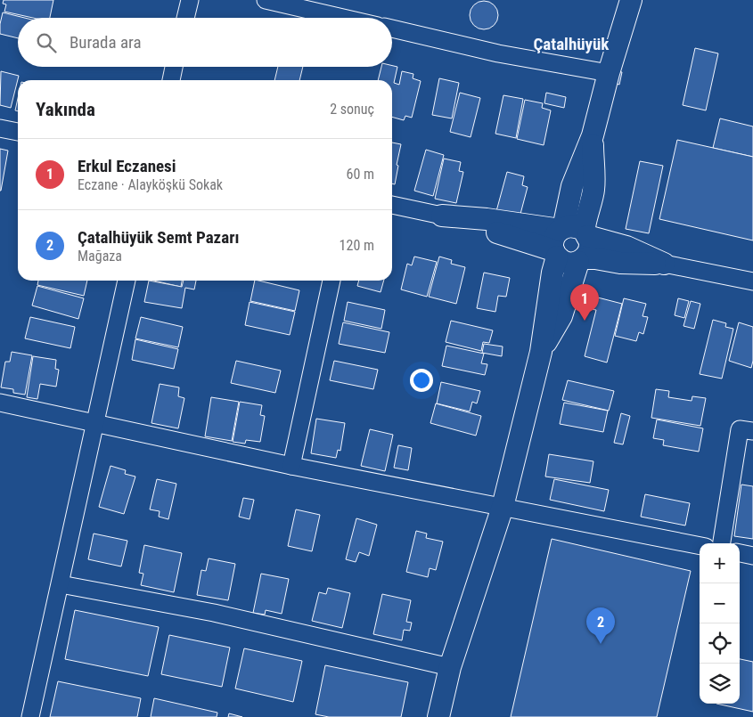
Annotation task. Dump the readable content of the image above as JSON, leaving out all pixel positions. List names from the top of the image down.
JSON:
{
  "districts": ["Çatalhüyük"],
  "page": {
    "search": "Burada ara",
    "heading": ["Yakında", "2 sonuç"],
    "list": [
      {
        "mark": "1",
        "name": "Erkul Eczanesi",
        "note": "Eczane · Alayköşkü Sokak",
        "value": "60 m"
      },
      {
        "mark": "2",
        "name": "Çatalhüyük Semt Pazarı",
        "note": "Mağaza",
        "value": "120 m"
      }
    ],
    "pins": ["1", "2"],
    "map_buttons": ["+", "−"]
  }
}
